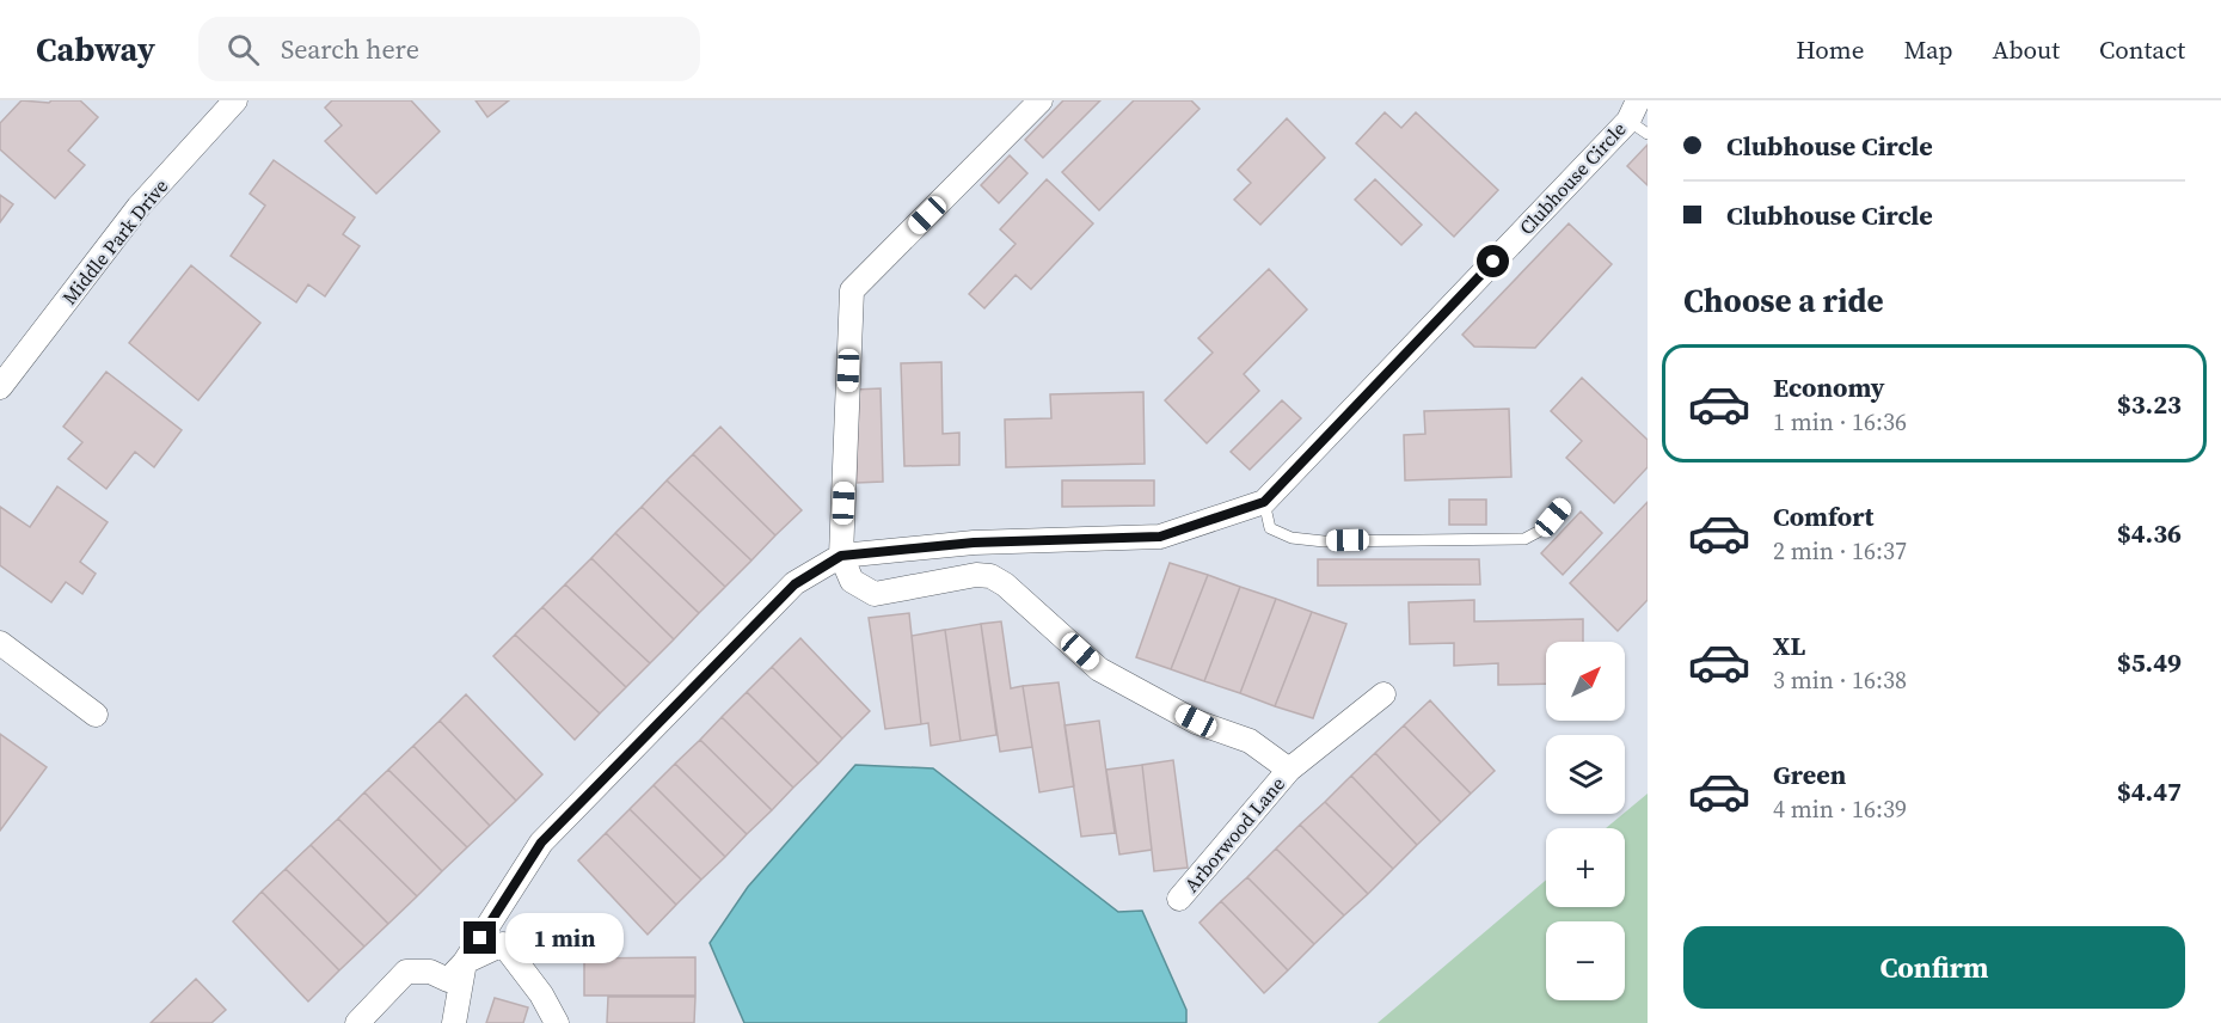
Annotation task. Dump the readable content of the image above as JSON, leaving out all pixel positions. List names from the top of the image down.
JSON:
{
  "streets": {
    "street": ["Clubhouse Circle", "Middle Park Drive", "Arborwood Lane"]
  },
  "crossings": [
    ["Clubhouse Circle", "Arborwood Lane"]
  ],
  "north": "top right",
  "page": {
    "header": "Cabway",
    "search": "Search here",
    "nav": [
      "Home",
      "Map",
      "About",
      "Contact"
    ],
    "banner": ["Clubhouse Circle", "Clubhouse Circle"],
    "heading": "Choose a ride",
    "list": [
      {
        "name": "Economy",
        "note": "1 min · 16:36",
        "value": "$3.23"
      },
      {
        "name": "Comfort",
        "note": "2 min · 16:37",
        "value": "$4.36"
      },
      {
        "name": "XL",
        "note": "3 min · 16:38",
        "value": "$5.49"
      },
      {
        "name": "Green",
        "note": "4 min · 16:39",
        "value": "$4.47"
      }
    ],
    "map_buttons": ["+", "−"],
    "buttons": "Confirm",
    "bubble": "1 min"
  }
}
